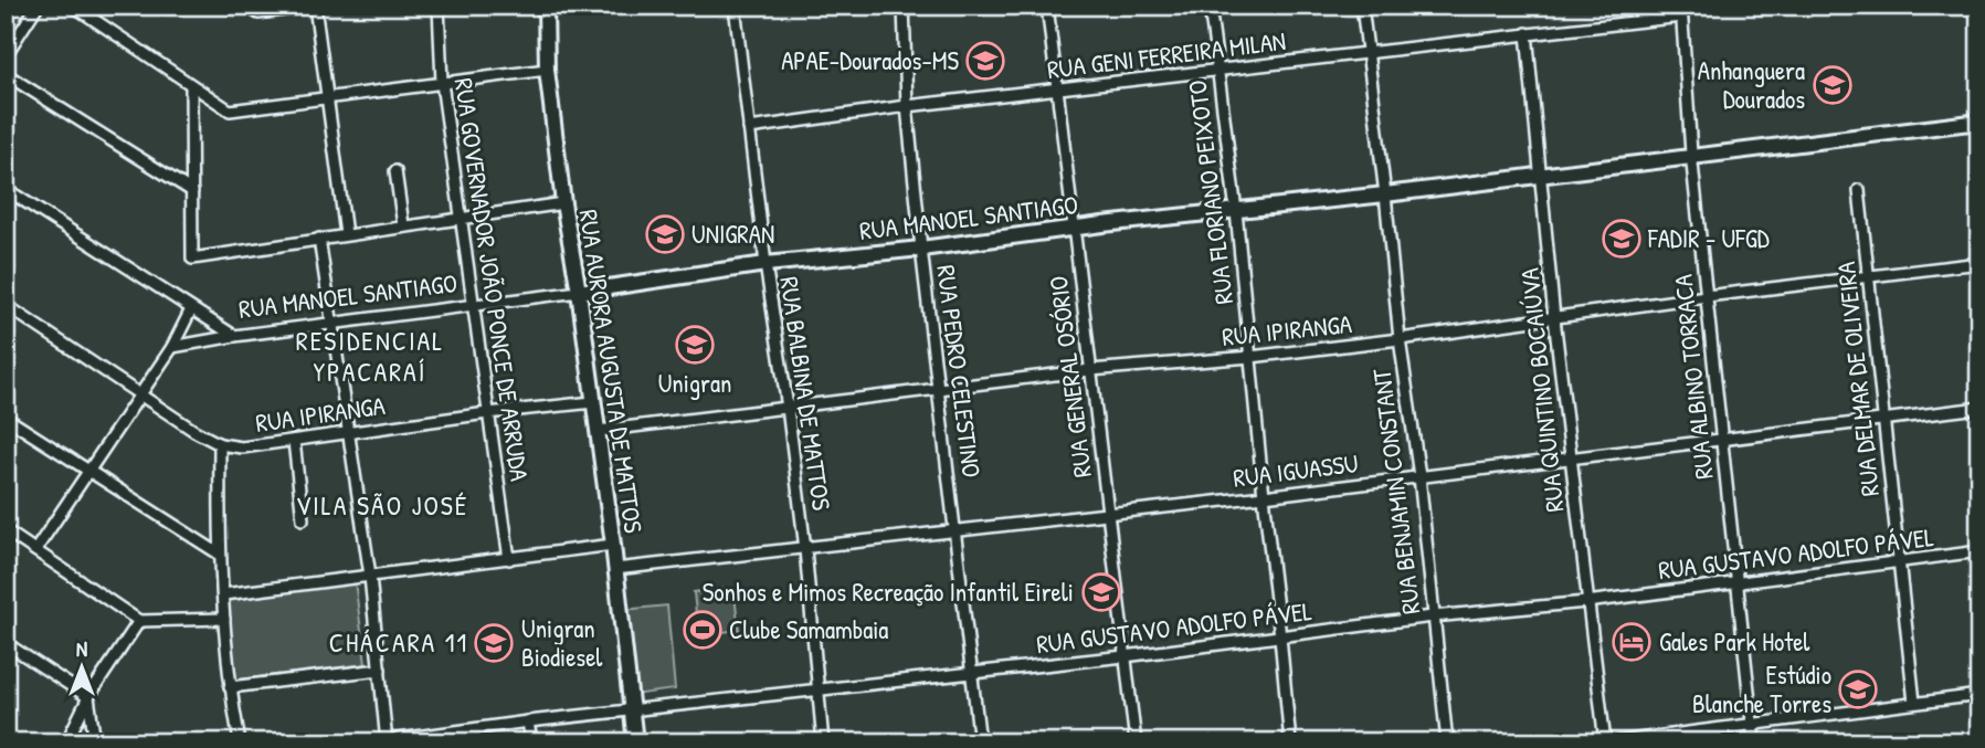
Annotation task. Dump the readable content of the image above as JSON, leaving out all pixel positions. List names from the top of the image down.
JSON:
{
  "streets": {
    "street": [
      "RUA GENI FERREIRA MILAN",
      "RUA FLORIANO PEIXOTO",
      "RUA MANOEL SANTIAGO",
      "RUA GOVERNADOR JOÃO PONCE DE ARRUDA",
      "RUA IPIRANGA",
      "RUA AURORA AUGUSTA DE MATTOS",
      "RUA PEDRO CELESTINO",
      "RUA GENERAL OSÓRIO",
      "RUA ALBINO TORRACA",
      "RUA DELMAR DE OLIVEIRA",
      "RUA QUINTINO BOCAIÚVA",
      "RUA BALBINA DE MATTOS",
      "RUA IGUASSU",
      "RUA BENJAMIN CONSTANT",
      "RUA GUSTAVO ADOLFO PÁVEL"
    ]
  },
  "crossings": [
    ["RUA GENI FERREIRA MILAN", "RUA FLORIANO PEIXOTO"],
    ["RUA GENI FERREIRA MILAN", "RUA PEDRO CELESTINO"],
    ["RUA GENI FERREIRA MILAN", "RUA GENERAL OSÓRIO"],
    ["RUA GENI FERREIRA MILAN", "RUA ALBINO TORRACA"],
    ["RUA GENI FERREIRA MILAN", "RUA QUINTINO BOCAIÚVA"],
    ["RUA GENI FERREIRA MILAN", "RUA BALBINA DE MATTOS"],
    ["RUA GENI FERREIRA MILAN", "RUA BENJAMIN CONSTANT"],
    ["RUA FLORIANO PEIXOTO", "RUA MANOEL SANTIAGO"],
    ["RUA FLORIANO PEIXOTO", "RUA IPIRANGA"],
    ["RUA FLORIANO PEIXOTO", "RUA IGUASSU"],
    ["RUA FLORIANO PEIXOTO", "RUA GUSTAVO ADOLFO PÁVEL"],
    ["RUA MANOEL SANTIAGO", "RUA GOVERNADOR JOÃO PONCE DE ARRUDA"],
    ["RUA MANOEL SANTIAGO", "RUA AURORA AUGUSTA DE MATTOS"],
    ["RUA MANOEL SANTIAGO", "RUA PEDRO CELESTINO"],
    ["RUA MANOEL SANTIAGO", "RUA GENERAL OSÓRIO"],
    ["RUA MANOEL SANTIAGO", "RUA ALBINO TORRACA"],
    ["RUA MANOEL SANTIAGO", "RUA QUINTINO BOCAIÚVA"],
    ["RUA MANOEL SANTIAGO", "RUA BALBINA DE MATTOS"],
    ["RUA MANOEL SANTIAGO", "RUA BENJAMIN CONSTANT"],
    ["RUA GOVERNADOR JOÃO PONCE DE ARRUDA", "RUA IPIRANGA"],
    ["RUA IPIRANGA", "RUA AURORA AUGUSTA DE MATTOS"],
    ["RUA IPIRANGA", "RUA PEDRO CELESTINO"],
    ["RUA IPIRANGA", "RUA GENERAL OSÓRIO"],
    ["RUA IPIRANGA", "RUA ALBINO TORRACA"],
    ["RUA IPIRANGA", "RUA DELMAR DE OLIVEIRA"],
    ["RUA IPIRANGA", "RUA QUINTINO BOCAIÚVA"],
    ["RUA IPIRANGA", "RUA BALBINA DE MATTOS"],
    ["RUA IPIRANGA", "RUA BENJAMIN CONSTANT"],
    ["RUA AURORA AUGUSTA DE MATTOS", "RUA IGUASSU"],
    ["RUA AURORA AUGUSTA DE MATTOS", "RUA GUSTAVO ADOLFO PÁVEL"],
    ["RUA PEDRO CELESTINO", "RUA IGUASSU"],
    ["RUA PEDRO CELESTINO", "RUA GUSTAVO ADOLFO PÁVEL"],
    ["RUA GENERAL OSÓRIO", "RUA IGUASSU"],
    ["RUA GENERAL OSÓRIO", "RUA GUSTAVO ADOLFO PÁVEL"],
    ["RUA ALBINO TORRACA", "RUA IGUASSU"],
    ["RUA ALBINO TORRACA", "RUA GUSTAVO ADOLFO PÁVEL"],
    ["RUA DELMAR DE OLIVEIRA", "RUA IGUASSU"],
    ["RUA DELMAR DE OLIVEIRA", "RUA GUSTAVO ADOLFO PÁVEL"],
    ["RUA QUINTINO BOCAIÚVA", "RUA IGUASSU"],
    ["RUA QUINTINO BOCAIÚVA", "RUA GUSTAVO ADOLFO PÁVEL"],
    ["RUA BALBINA DE MATTOS", "RUA IGUASSU"],
    ["RUA BALBINA DE MATTOS", "RUA GUSTAVO ADOLFO PÁVEL"],
    ["RUA IGUASSU", "RUA BENJAMIN CONSTANT"],
    ["RUA BENJAMIN CONSTANT", "RUA GUSTAVO ADOLFO PÁVEL"]
  ],
  "districts": ["RESIDENCIAL YPACARAÍ", "VILA SÃO JOSÉ", "CHÁCARA 11"],
  "places": {
    "school or university": [
      "APAE-Dourados-MS",
      "Anhanguera Dourados",
      "UNIGRAN",
      "FADIR - UFGD",
      "Unigran",
      "Sonhos e Mimos Recreação Infantil Eireli",
      "Unigran Biodiesel",
      "Estúdio Blanche Torres"
    ],
    "sports": ["Clube Samambaia"],
    "hotel": ["Gales Park Hotel"]
  },
  "north": "top"
}
